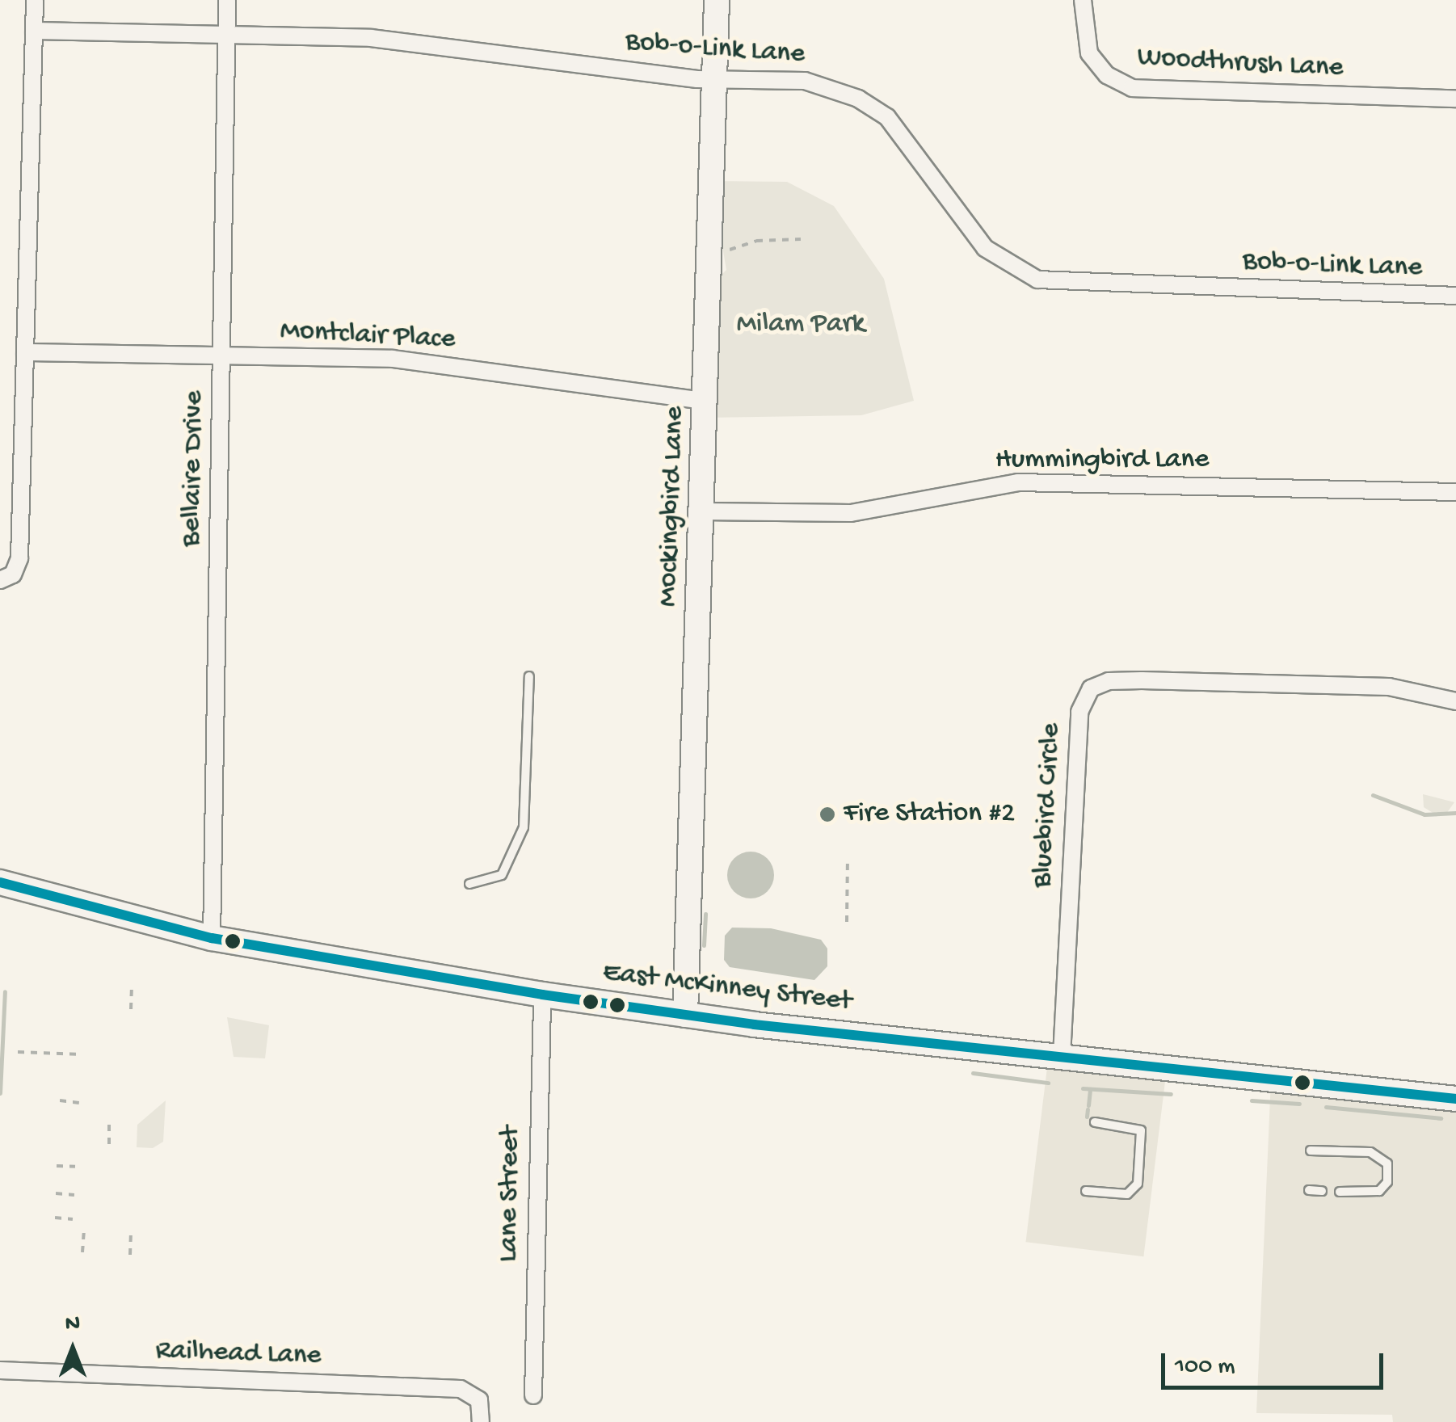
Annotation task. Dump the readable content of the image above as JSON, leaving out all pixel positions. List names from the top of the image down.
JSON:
{
  "streets": {
    "main road": ["Mockingbird Lane", "East McKinney Street"],
    "street": [
      "Bob-o-Link Lane",
      "Woodthrush Lane",
      "Montclair Place",
      "Hummingbird Lane",
      "Bellaire Drive",
      "Bluebird Circle",
      "Lane Street",
      "Railhead Lane"
    ]
  },
  "crossings": [
    ["Bob-o-Link Lane", "Bellaire Drive"],
    ["Bob-o-Link Lane", "Mockingbird Lane"],
    ["Montclair Place", "Bellaire Drive"],
    ["Montclair Place", "Mockingbird Lane"],
    ["Hummingbird Lane", "Mockingbird Lane"],
    ["Bellaire Drive", "East McKinney Street"],
    ["Mockingbird Lane", "East McKinney Street"],
    ["Bluebird Circle", "East McKinney Street"],
    ["East McKinney Street", "Lane Street"]
  ],
  "parks": ["Milam Park"],
  "places": ["Fire Station #2"],
  "scale_bar": "100 m",
  "north": "top"
}
